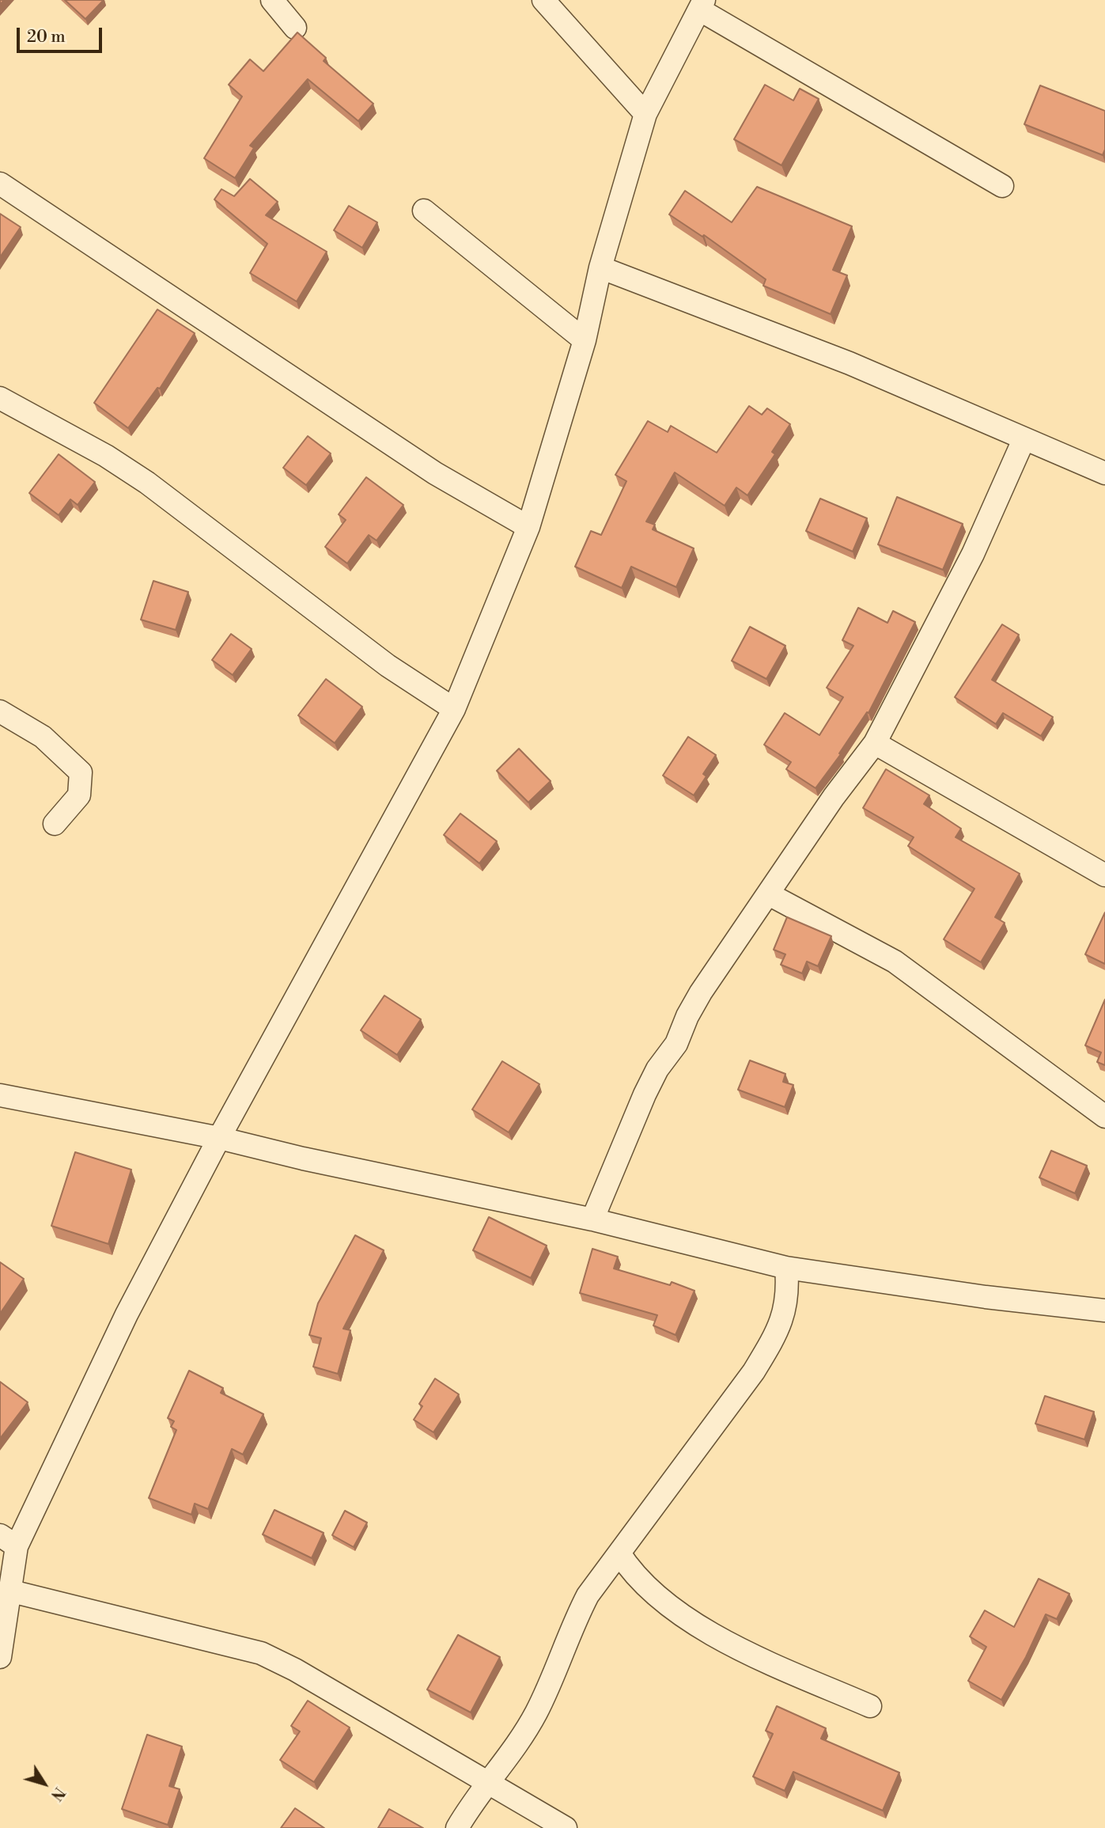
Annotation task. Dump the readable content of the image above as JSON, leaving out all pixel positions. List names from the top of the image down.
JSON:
{
  "scale_bar": "20 m",
  "north": "bottom right"
}
